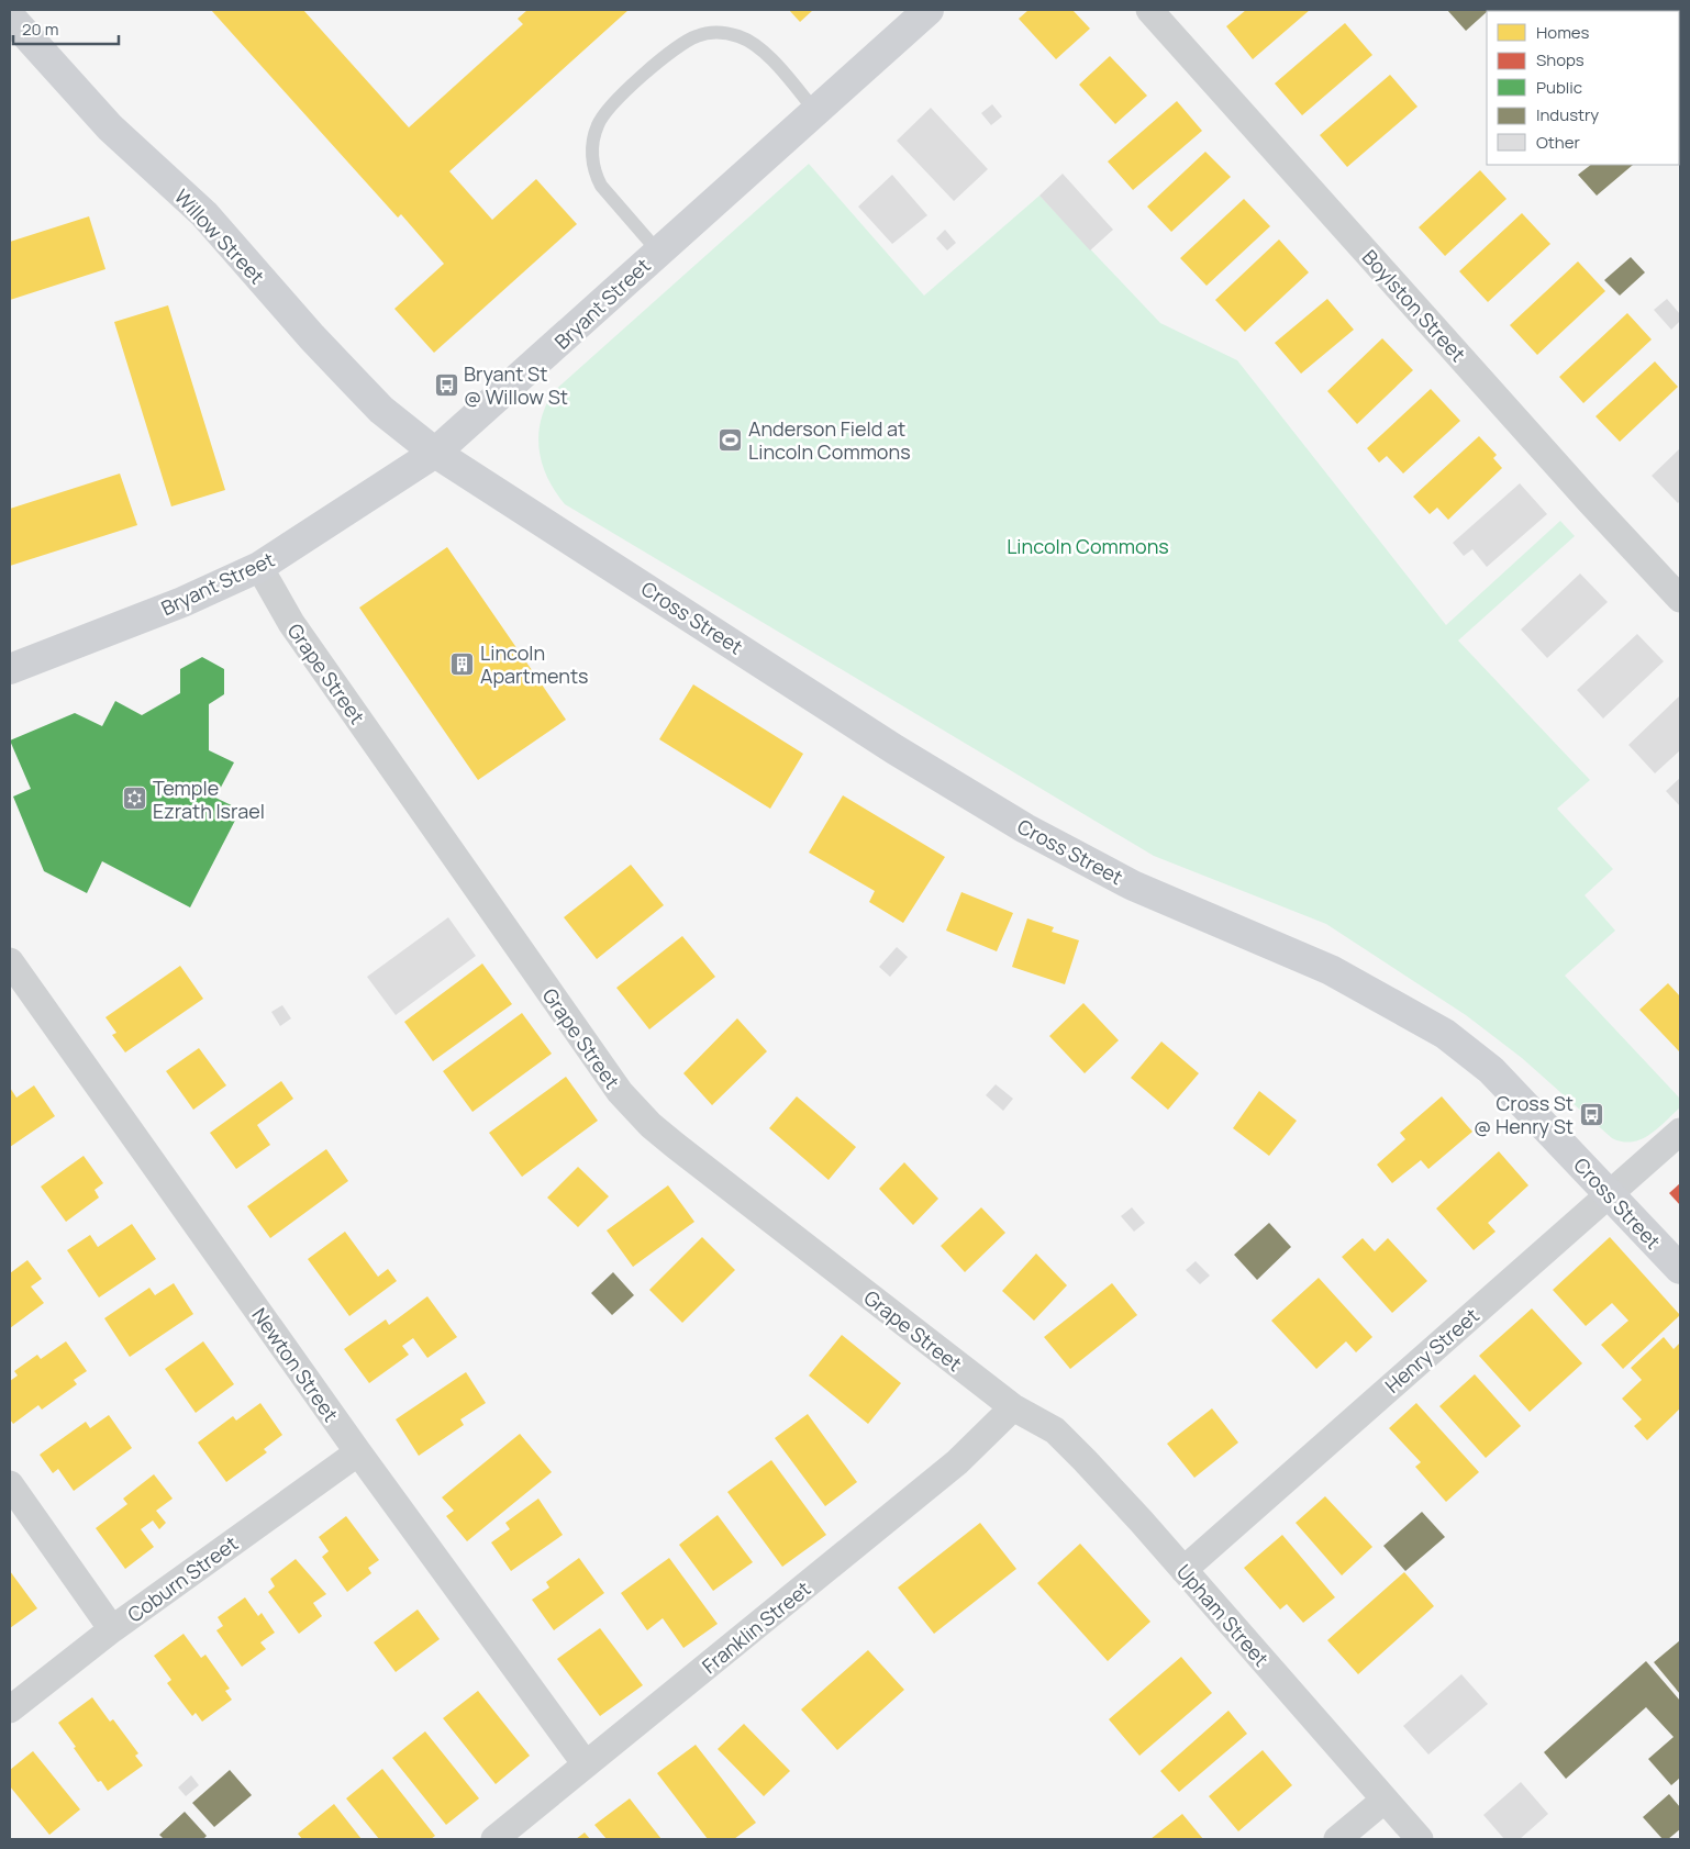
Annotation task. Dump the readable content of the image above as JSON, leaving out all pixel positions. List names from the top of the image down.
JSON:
{
  "streets": {
    "main road": ["Willow Street", "Bryant Street", "Cross Street"],
    "street": [
      "Boylston Street",
      "Grape Street",
      "Henry Street",
      "Newton Street",
      "Coburn Street",
      "Upham Street",
      "Franklin Street"
    ]
  },
  "crossings": [
    ["Willow Street", "Bryant Street"],
    ["Willow Street", "Cross Street"],
    ["Bryant Street", "Cross Street"],
    ["Bryant Street", "Grape Street"],
    ["Cross Street", "Henry Street"],
    ["Grape Street", "Upham Street"],
    ["Grape Street", "Franklin Street"],
    ["Henry Street", "Upham Street"],
    ["Newton Street", "Coburn Street"],
    ["Newton Street", "Franklin Street"],
    ["Upham Street", "Franklin Street"]
  ],
  "parks": ["Lincoln Commons"],
  "places": {
    "bus stop": ["Bryant St @ Willow St", "Cross St @ Henry St"],
    "sports": ["Anderson Field at Lincoln Commons"],
    "building": ["Lincoln Apartments"],
    "synagogue": ["Temple Ezrath Israel"]
  },
  "legend": [
    "Homes",
    "Shops",
    "Public",
    "Industry",
    "Other"
  ],
  "scale_bar": "20 m"
}
